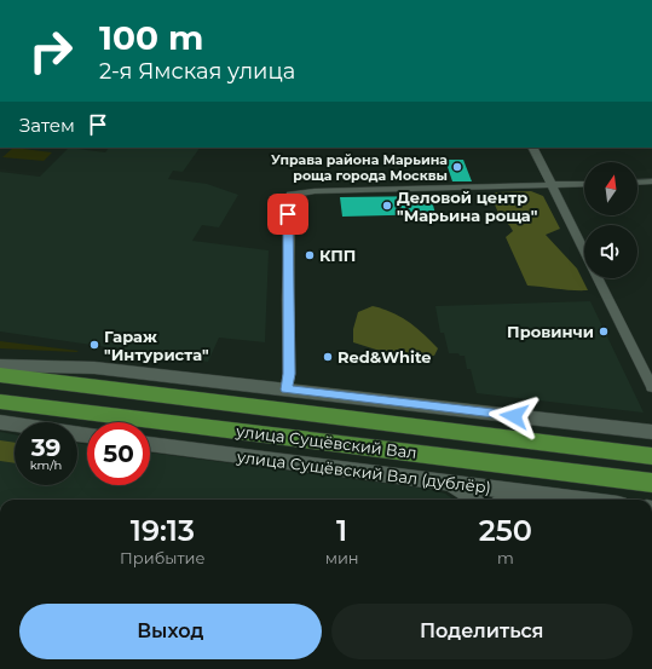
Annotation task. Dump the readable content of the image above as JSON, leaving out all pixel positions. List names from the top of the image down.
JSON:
{
  "streets": {
    "main road": ["улица Сущёвский Вал", "улица Сущёвский Вал (дублёр)"]
  },
  "places": [
    "Управа района Марьина роща города Москвы",
    "Деловой центр \"Марьина роща\"",
    "КПП",
    "Провинчи",
    "Гараж \"Интуриста\"",
    "Red&White"
  ],
  "north": "top",
  "page": {
    "turn": ["100 m", "2-я Ямская улица"],
    "then": "Затем",
    "speed": "39 km/h",
    "limit": "50",
    "eta": [
      "19:13",
      "Прибытие",
      "1",
      "мин",
      "250",
      "m"
    ],
    "buttons": ["Выход", "Поделиться"]
  }
}
